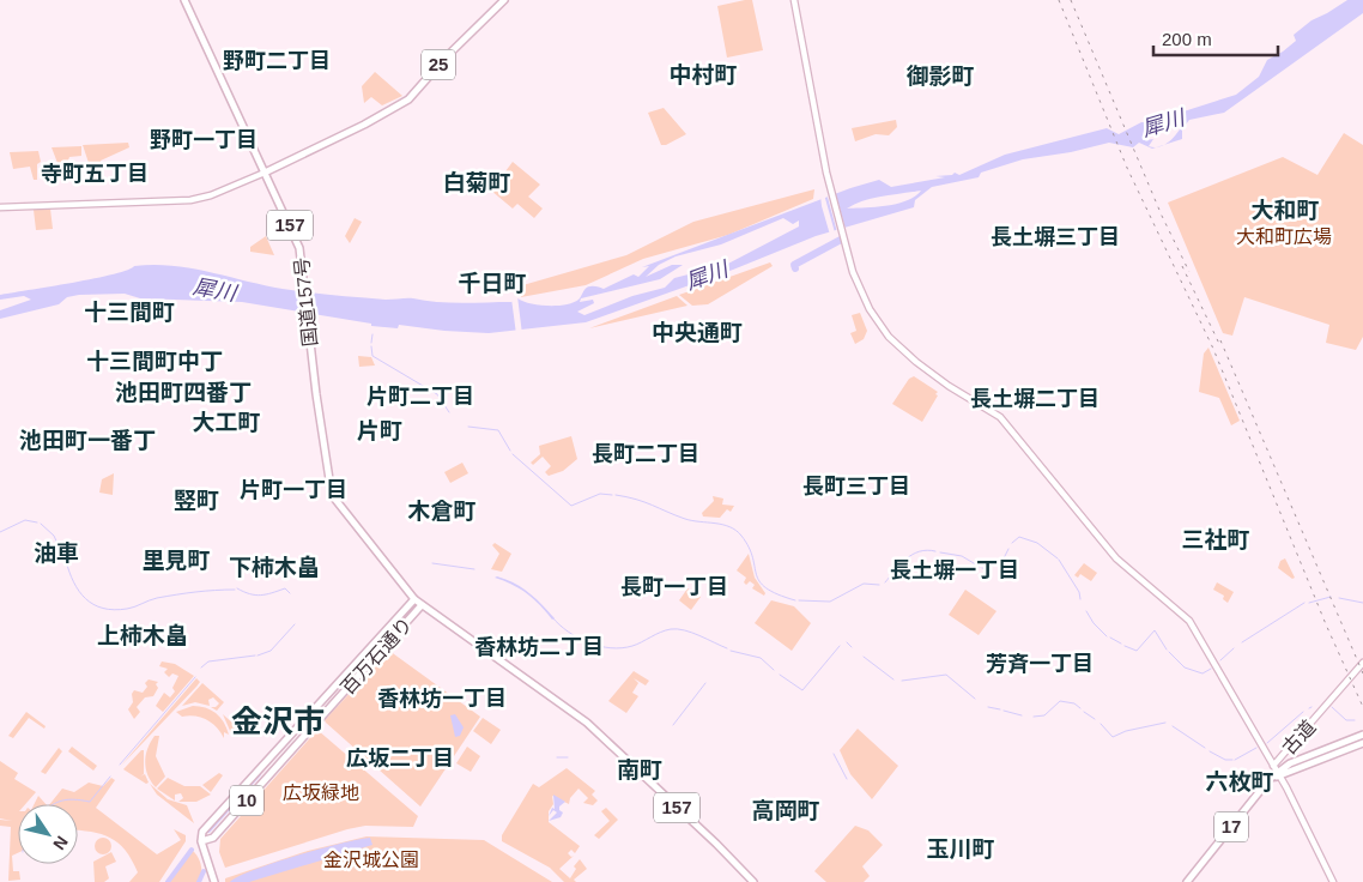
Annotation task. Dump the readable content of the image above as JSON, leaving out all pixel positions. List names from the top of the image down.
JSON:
{
  "streets": {
    "main road": [
      "25",
      "157",
      "国道157号",
      "百万石通り",
      "古道",
      "10",
      "17"
    ]
  },
  "crossings": [
    ["25", "国道157号"],
    ["157", "百万石通り"],
    ["国道157号", "百万石通り"]
  ],
  "districts": [
    "野町二丁目",
    "中村町",
    "御影町",
    "野町一丁目",
    "寺町五丁目",
    "白菊町",
    "大和町",
    "長土塀三丁目",
    "千日町",
    "十三間町",
    "中央通町",
    "十三間町中丁",
    "池田町四番丁",
    "片町二丁目",
    "長土塀二丁目",
    "大工町",
    "片町",
    "池田町一番丁",
    "長町二丁目",
    "長町三丁目",
    "片町一丁目",
    "竪町",
    "木倉町",
    "三社町",
    "油車",
    "里見町",
    "下柿木畠",
    "長土塀一丁目",
    "長町一丁目",
    "上柿木畠",
    "香林坊二丁目",
    "芳斉一丁目",
    "香林坊一丁目",
    "金沢市",
    "広坂二丁目",
    "南町",
    "六枚町",
    "高岡町",
    "玉川町"
  ],
  "water": ["犀川"],
  "parks": ["大和町広場", "広坂緑地", "金沢城公園"],
  "scale_bar": "200 m",
  "north": "bottom right"
}
